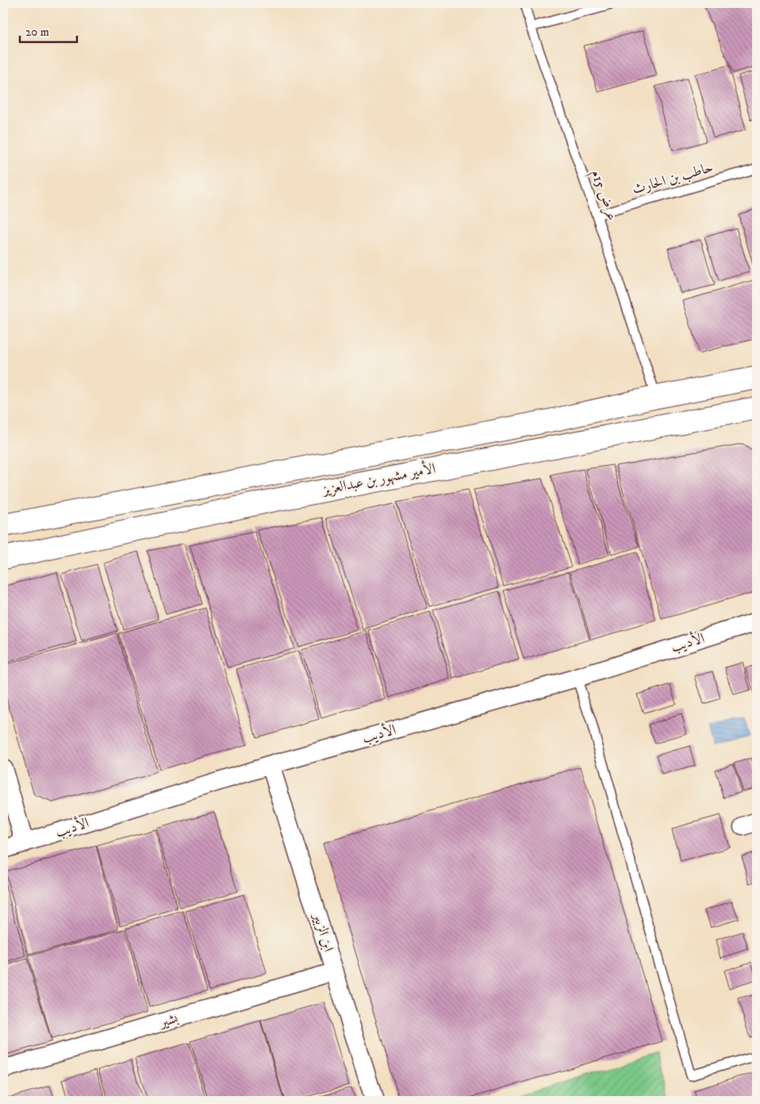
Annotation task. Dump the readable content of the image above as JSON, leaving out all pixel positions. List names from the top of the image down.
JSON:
{
  "streets": {
    "street": [
      "الأمير مشهور بن عبدالعزيز",
      "الأديب",
      "ابن الزبير",
      "بشير"
    ],
    "lane": ["حاطب بن الحارث", "عرض 15م"]
  },
  "crossings": [
    ["حاطب بن الحارث", "عرض 15م"],
    ["عرض 15م", "الأمير مشهور بن عبدالعزيز"],
    ["الأديب", "ابن الزبير"],
    ["ابن الزبير", "بشير"]
  ],
  "scale_bar": "20 m"
}
